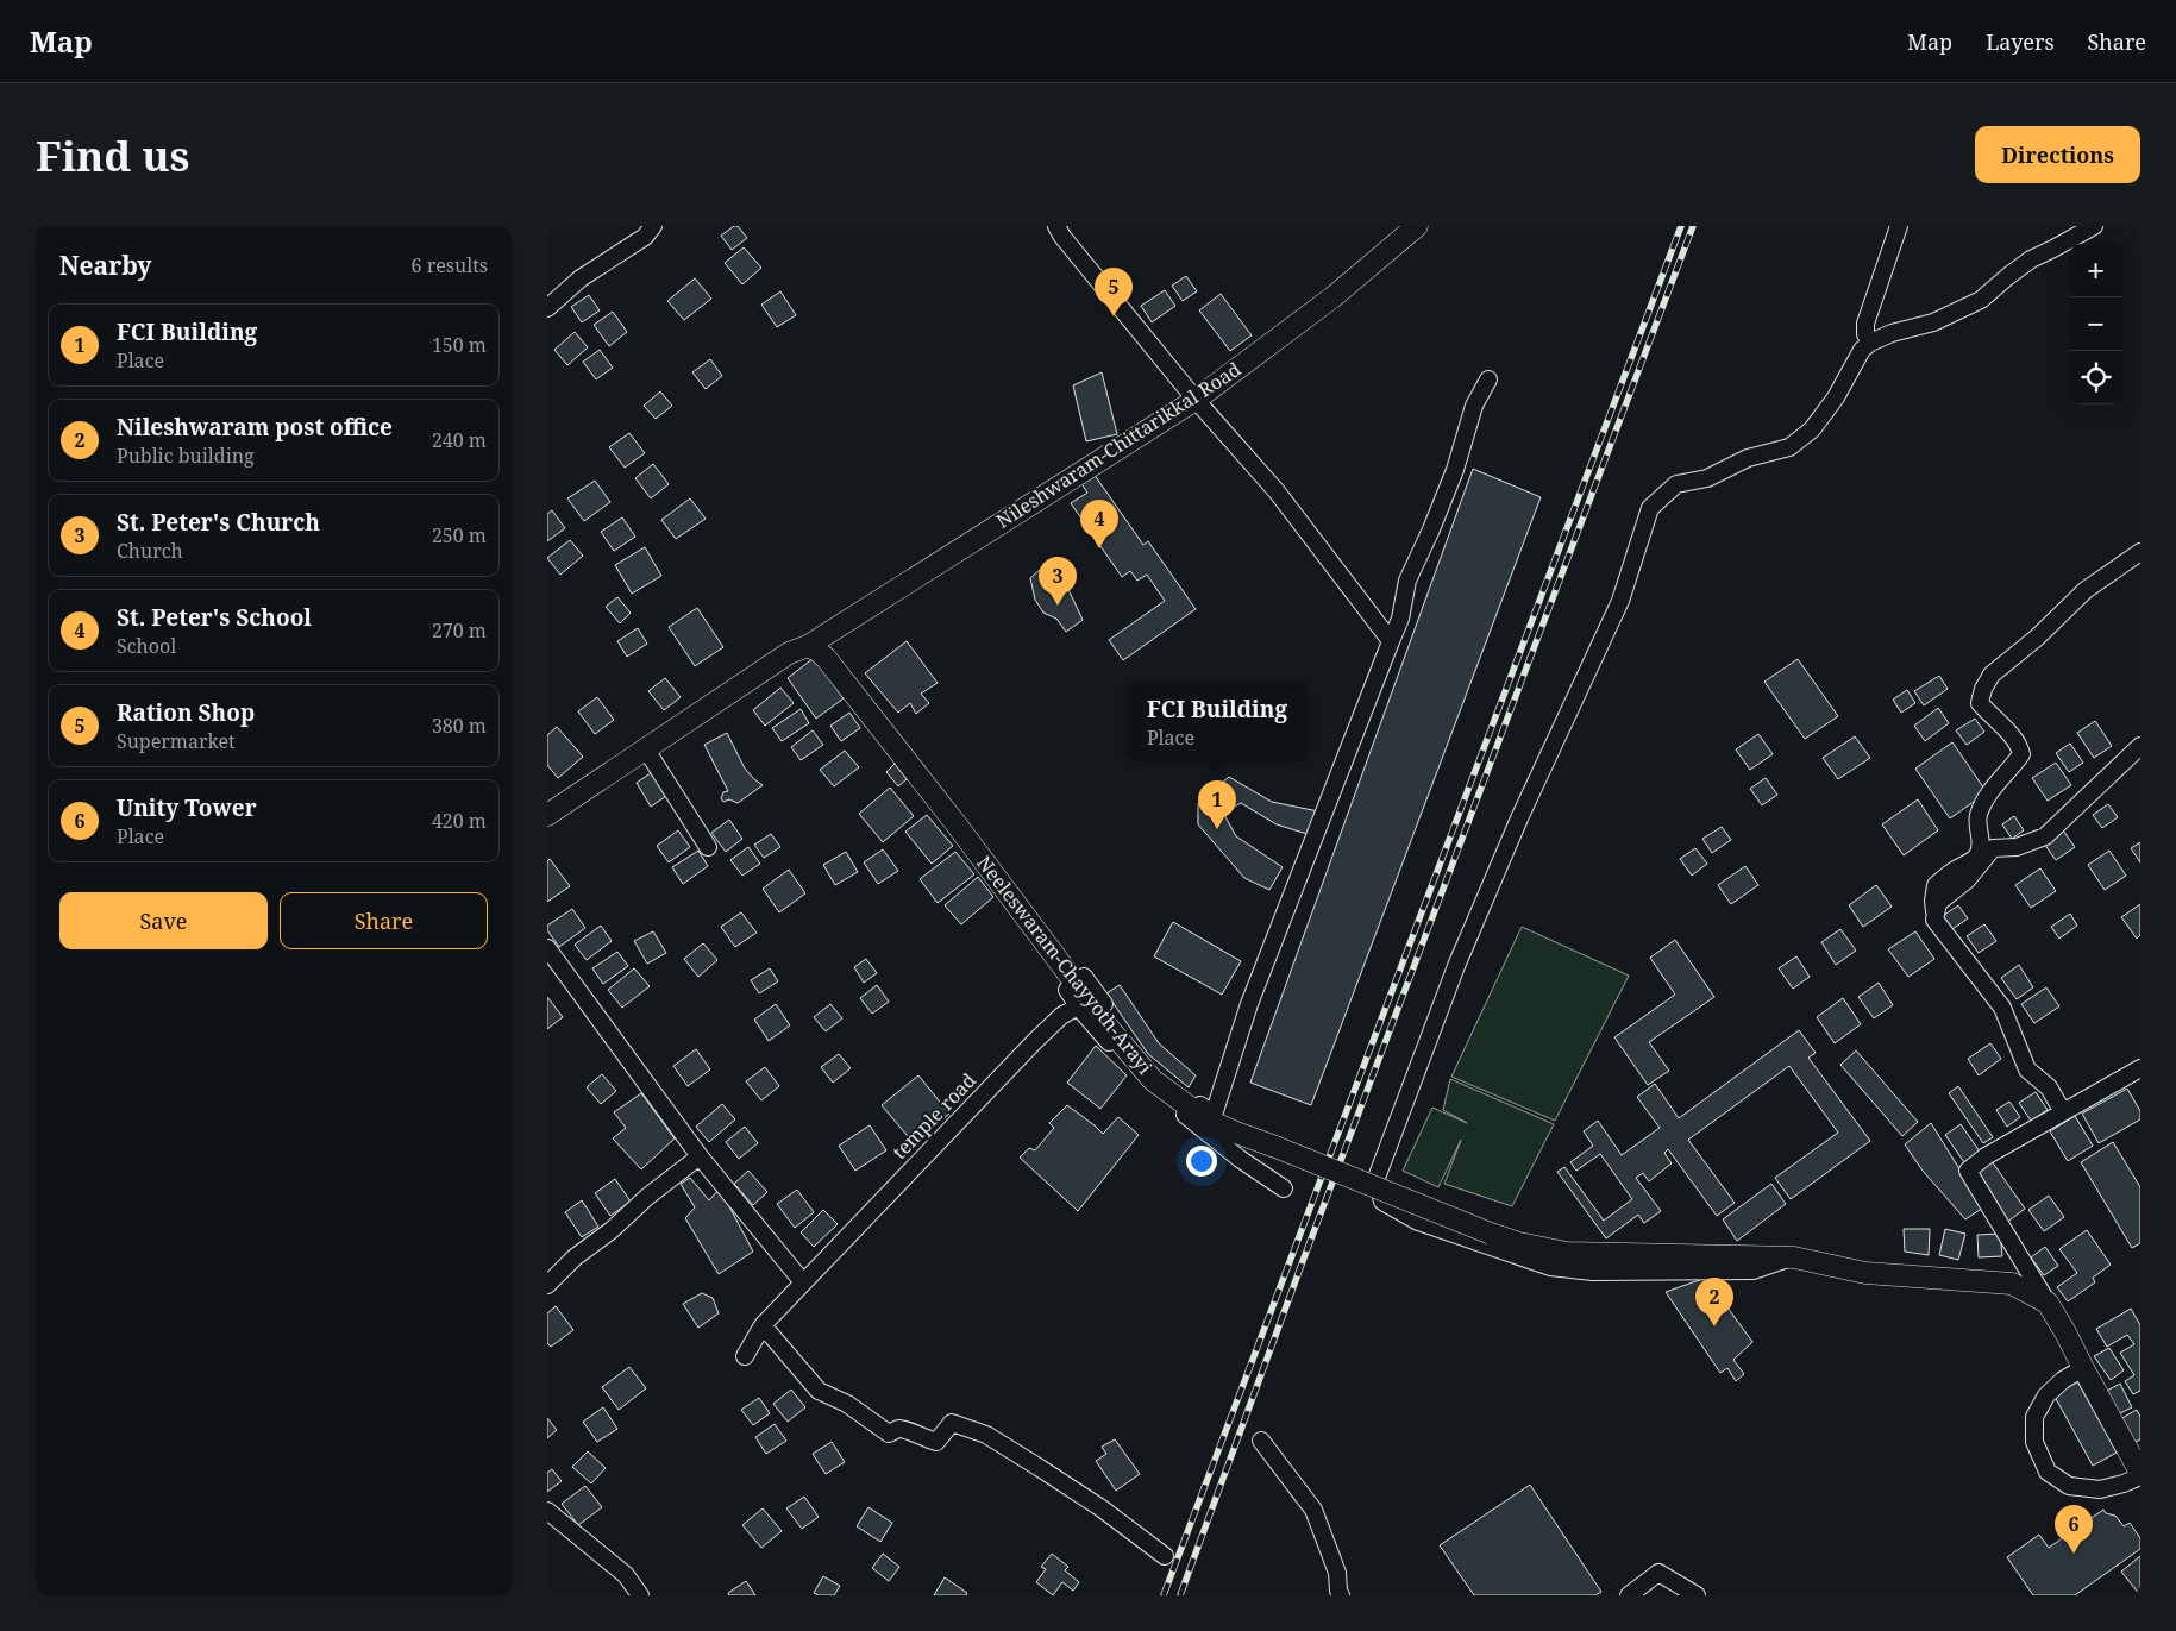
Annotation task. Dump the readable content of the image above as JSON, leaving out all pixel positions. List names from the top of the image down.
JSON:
{
  "streets": {
    "main road": ["Nileshwaram-Chittarikkal Road", "Neeleswaram-Chayyoth-Arayi"],
    "street": ["temple road"]
  },
  "crossings": [
    ["Nileshwaram-Chittarikkal Road", "Neeleswaram-Chayyoth-Arayi"]
  ],
  "page": {
    "header": "Map",
    "nav": ["Map", "Layers", "Share"],
    "buttons": [
      "Directions",
      ["Save", "Share"]
    ],
    "title": "Find us",
    "heading": ["Nearby", "6 results"],
    "map_buttons": ["+", "−"],
    "pins": [
      "5",
      "4",
      "3",
      "1",
      "2",
      "6"
    ],
    "list": [
      {
        "mark": "1",
        "name": "FCI Building",
        "note": "Place",
        "value": "150 m"
      },
      {
        "mark": "2",
        "name": "Nileshwaram post office",
        "note": "Public building",
        "value": "240 m"
      },
      {
        "mark": "3",
        "name": "St. Peter's Church",
        "note": "Church",
        "value": "250 m"
      },
      {
        "mark": "4",
        "name": "St. Peter's School",
        "note": "School",
        "value": "270 m"
      },
      {
        "mark": "5",
        "name": "Ration Shop",
        "note": "Supermarket",
        "value": "380 m"
      },
      {
        "mark": "6",
        "name": "Unity Tower",
        "note": "Place",
        "value": "420 m"
      }
    ],
    "popup": ["FCI Building", "Place"]
  }
}
